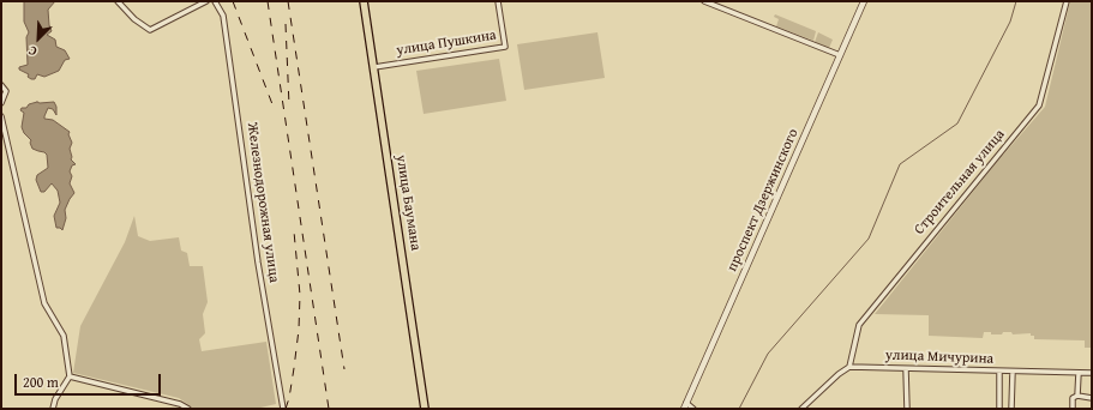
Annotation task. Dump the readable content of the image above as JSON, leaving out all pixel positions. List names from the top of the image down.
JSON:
{
  "streets": {
    "main road": ["улица Баумана"],
    "street": [
      "улица Пушкина",
      "Строительная улица",
      "проспект Дзержинского",
      "Железнодорожная улица",
      "улица Мичурина"
    ]
  },
  "crossings": [
    ["улица Пушкина", "улица Баумана"],
    ["Строительная улица", "улица Мичурина"]
  ],
  "scale_bar": "200 m",
  "north": "bottom left"
}
